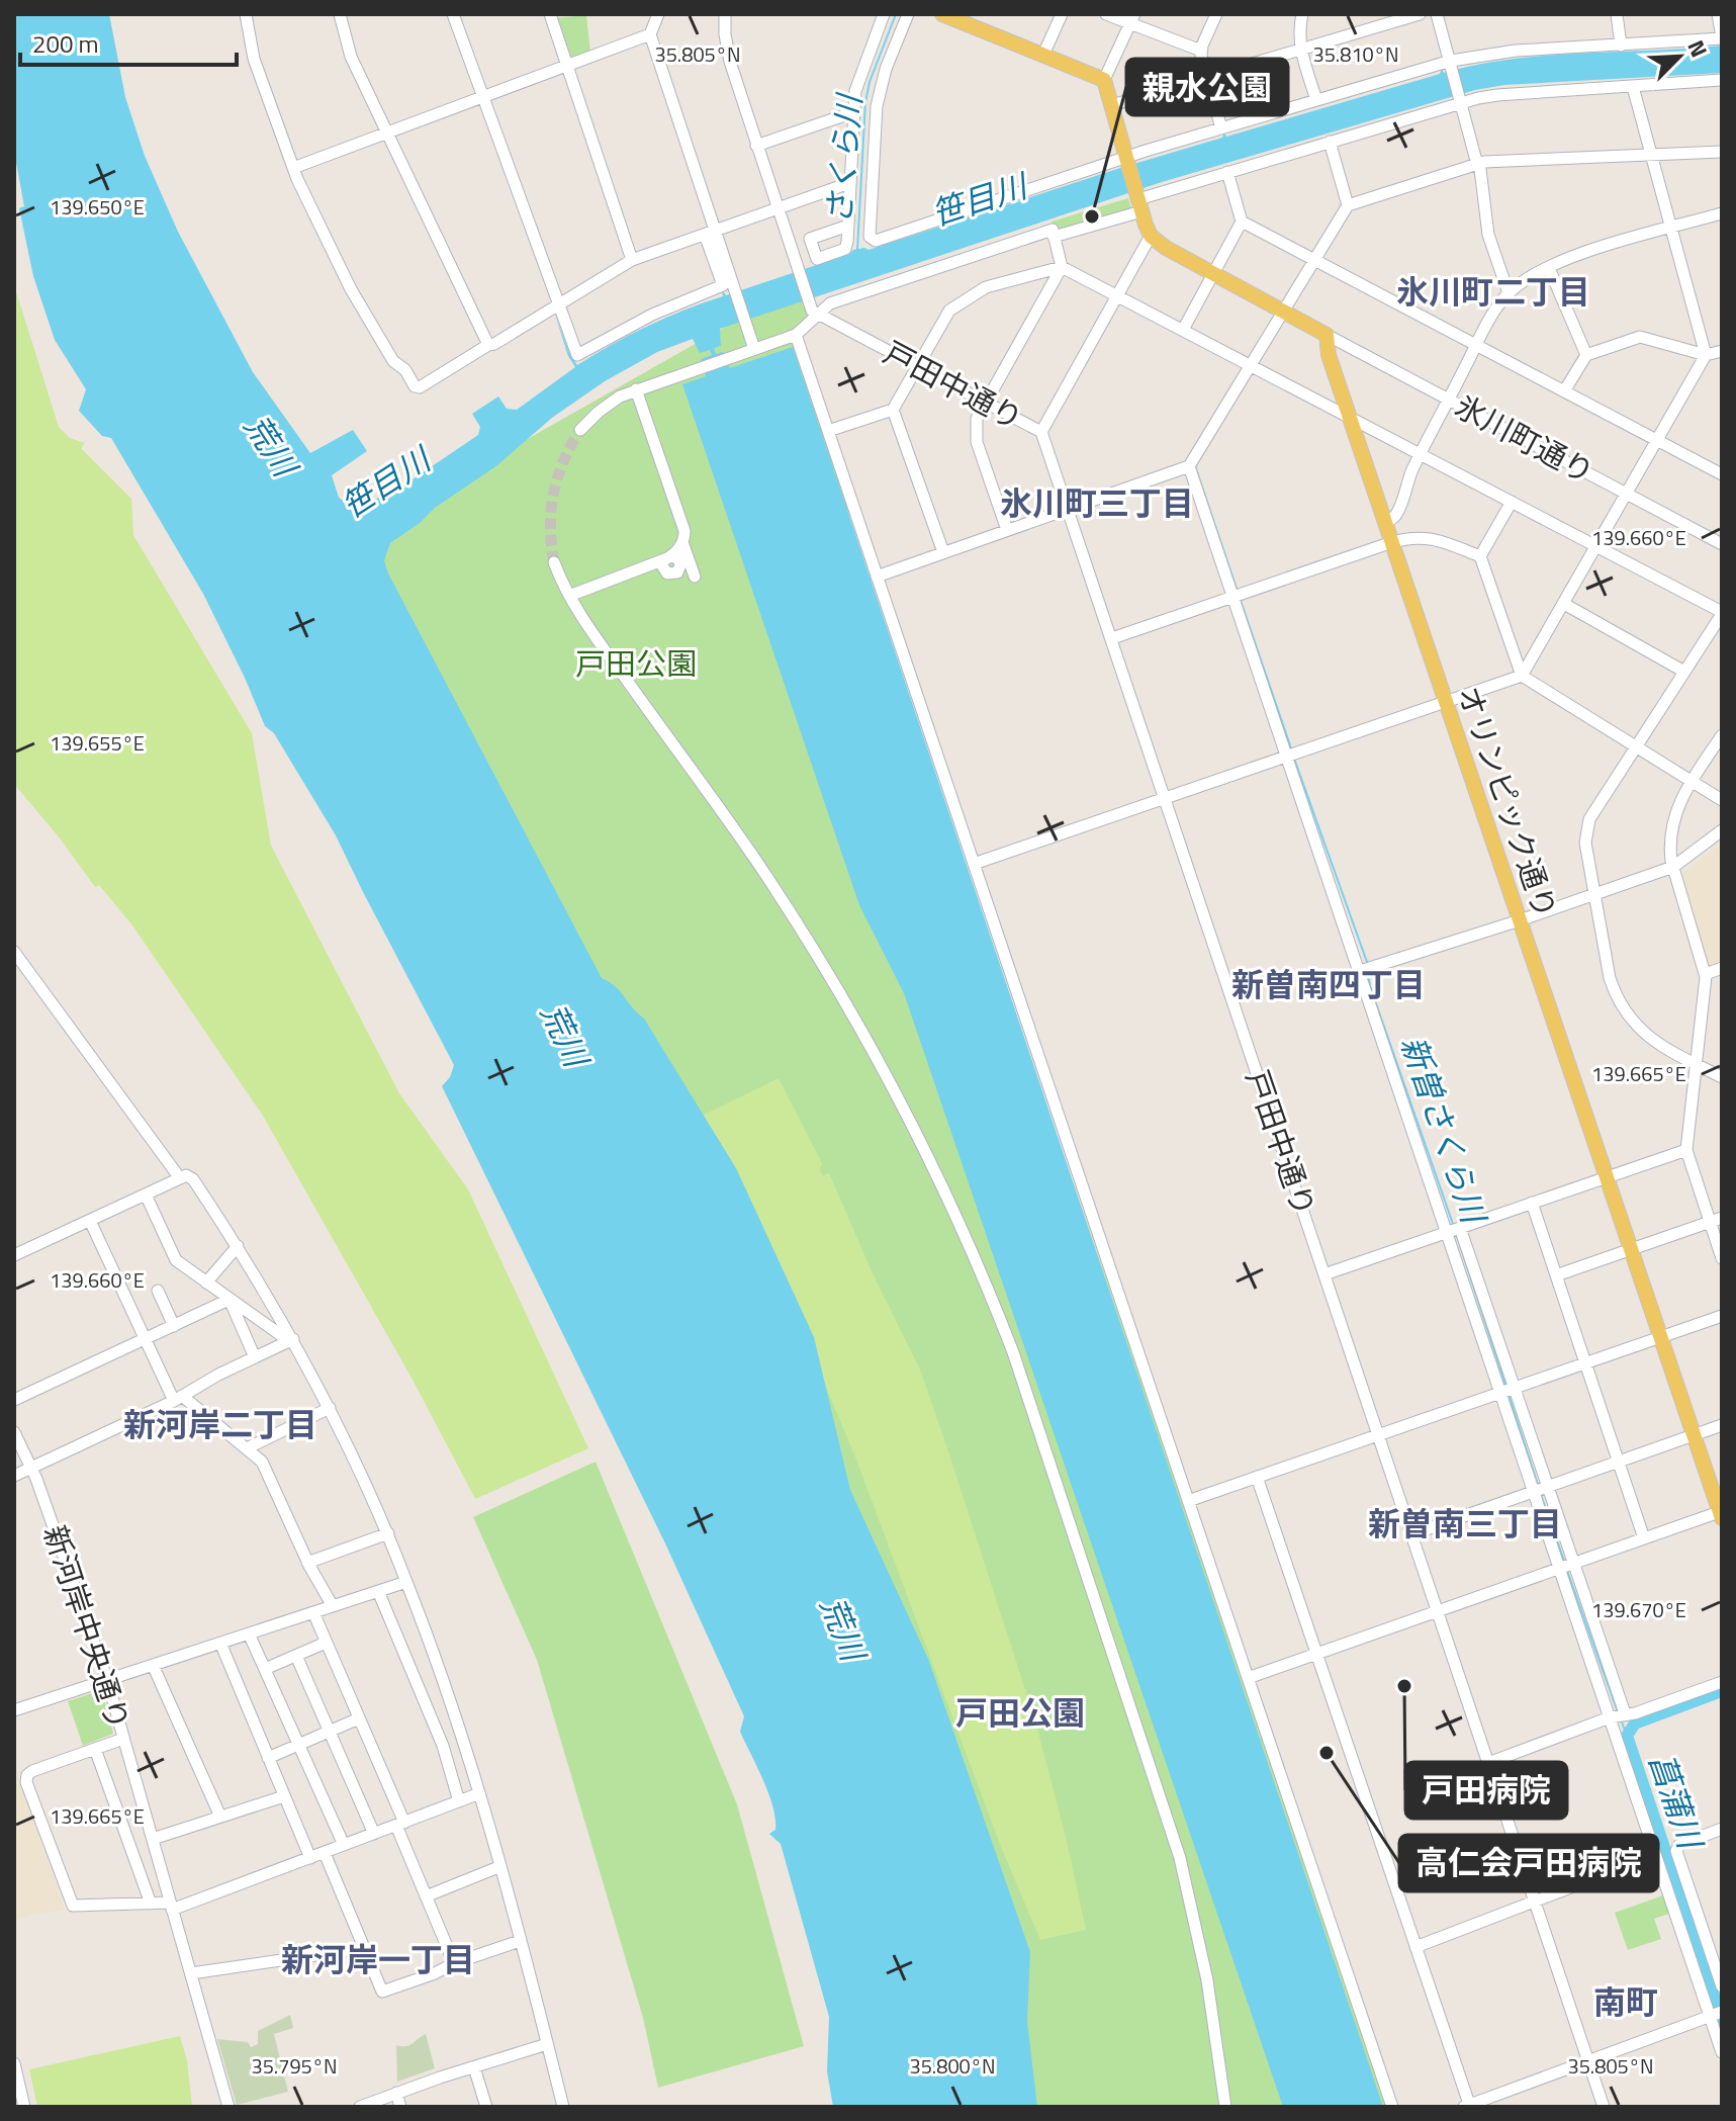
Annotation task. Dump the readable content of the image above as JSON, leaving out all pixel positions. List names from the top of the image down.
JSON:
{
  "streets": {
    "main road": ["オリンピック通り"],
    "street": ["戸田中通り", "氷川町通り", "新河岸中央通り"]
  },
  "crossings": [
    ["氷川町通り", "オリンピック通り"]
  ],
  "districts": [
    "氷川町二丁目",
    "氷川町三丁目",
    "新曽南四丁目",
    "新河岸二丁目",
    "新曽南三丁目",
    "戸田公園",
    "新河岸一丁目",
    "南町"
  ],
  "water": [
    "さくら川",
    "笹目川",
    "荒川",
    "新曽さくら川",
    "菖蒲川"
  ],
  "parks": ["戸田公園"],
  "places": ["親水公園", "戸田病院", "高仁会戸田病院"],
  "scale_bar": "200 m",
  "north": "top right",
  "coordinates": [
    "35.805°N",
    "35.810°N",
    "139.650°E",
    "139.660°E",
    "139.655°E",
    "139.665°E",
    "139.670°E",
    "35.795°N",
    "35.800°N"
  ]
}
